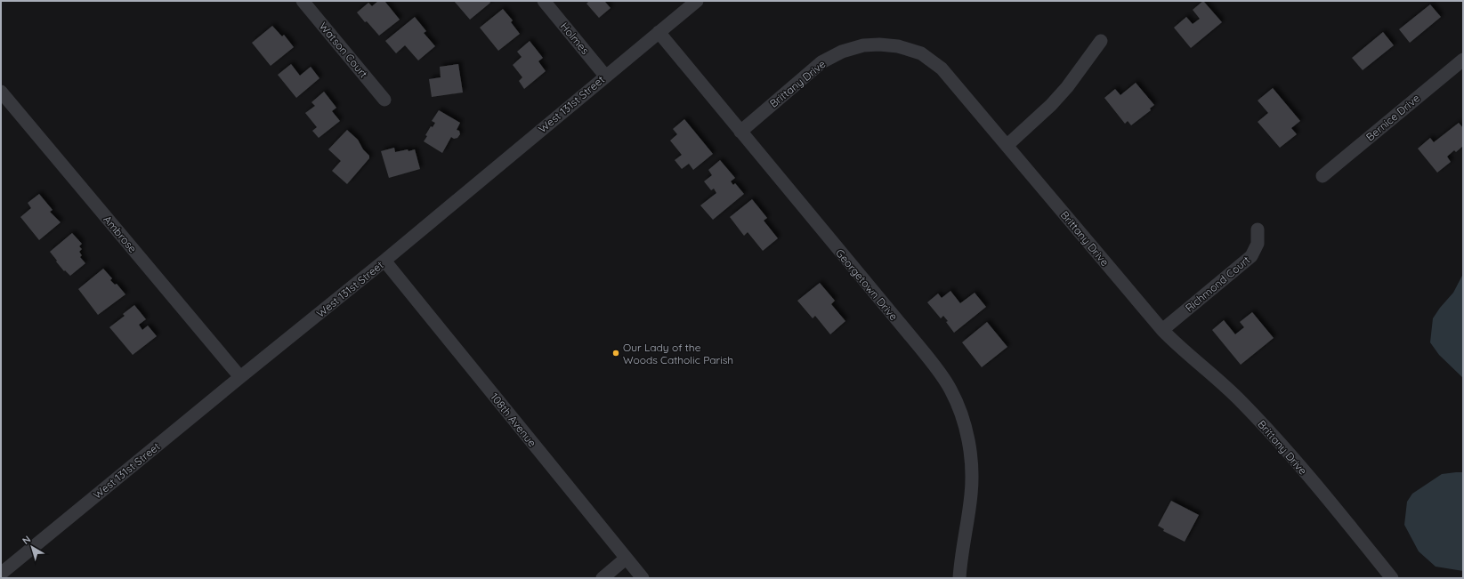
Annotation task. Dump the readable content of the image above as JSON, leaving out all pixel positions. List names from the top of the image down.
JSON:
{
  "streets": {
    "street": [
      "Holmes",
      "Watson Court",
      "Brittany Drive",
      "West 131st Street",
      "Bernice Drive",
      "Ambrose",
      "Richmond Court",
      "Georgetown Drive",
      "108th Avenue"
    ]
  },
  "crossings": [
    ["Holmes", "West 131st Street"],
    ["Brittany Drive", "Richmond Court"],
    ["Brittany Drive", "Georgetown Drive"],
    ["West 131st Street", "Ambrose"],
    ["West 131st Street", "Georgetown Drive"],
    ["West 131st Street", "108th Avenue"]
  ],
  "places": ["Our Lady of the Woods Catholic Parish"],
  "north": "top left"
}
